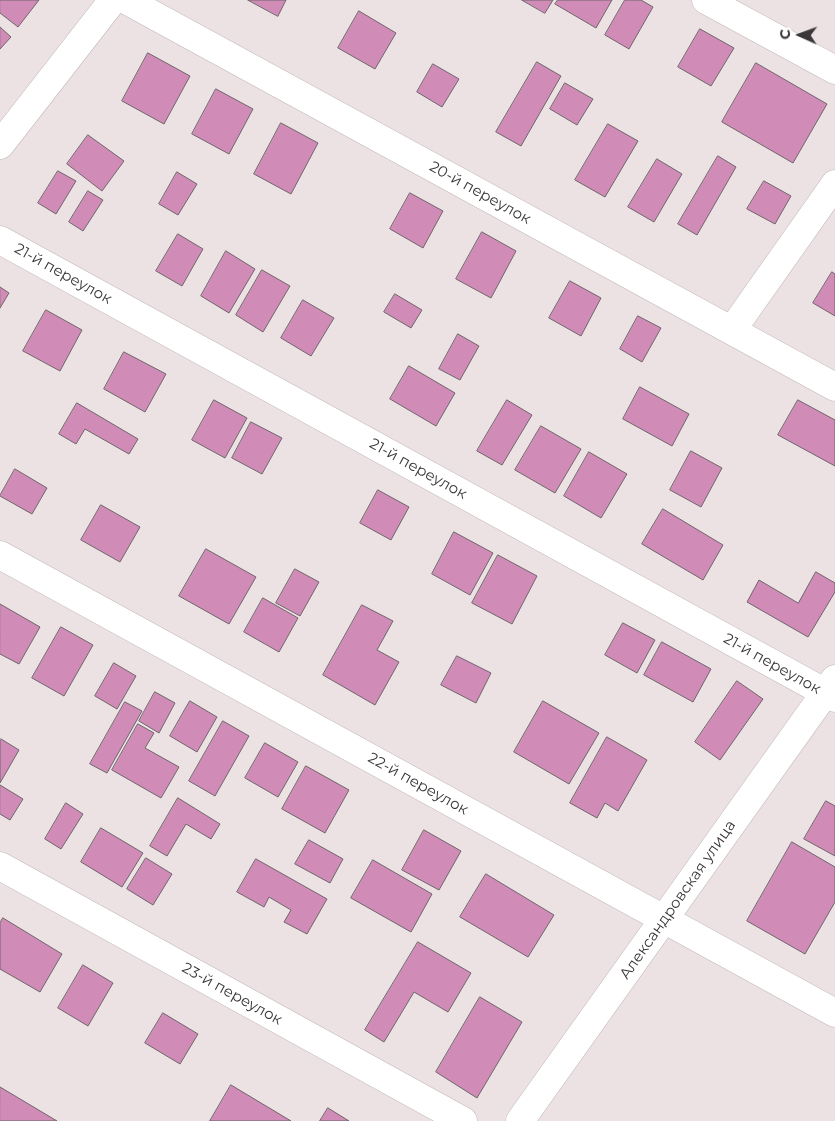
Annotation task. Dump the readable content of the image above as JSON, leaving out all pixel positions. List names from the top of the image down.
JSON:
{
  "streets": {
    "street": [
      "20-й переулок",
      "21-й переулок",
      "22-й переулок",
      "Александровская улица",
      "23-й переулок"
    ]
  },
  "crossings": [
    ["21-й переулок", "Александровская улица"],
    ["22-й переулок", "Александровская улица"]
  ],
  "north": "left"
}
